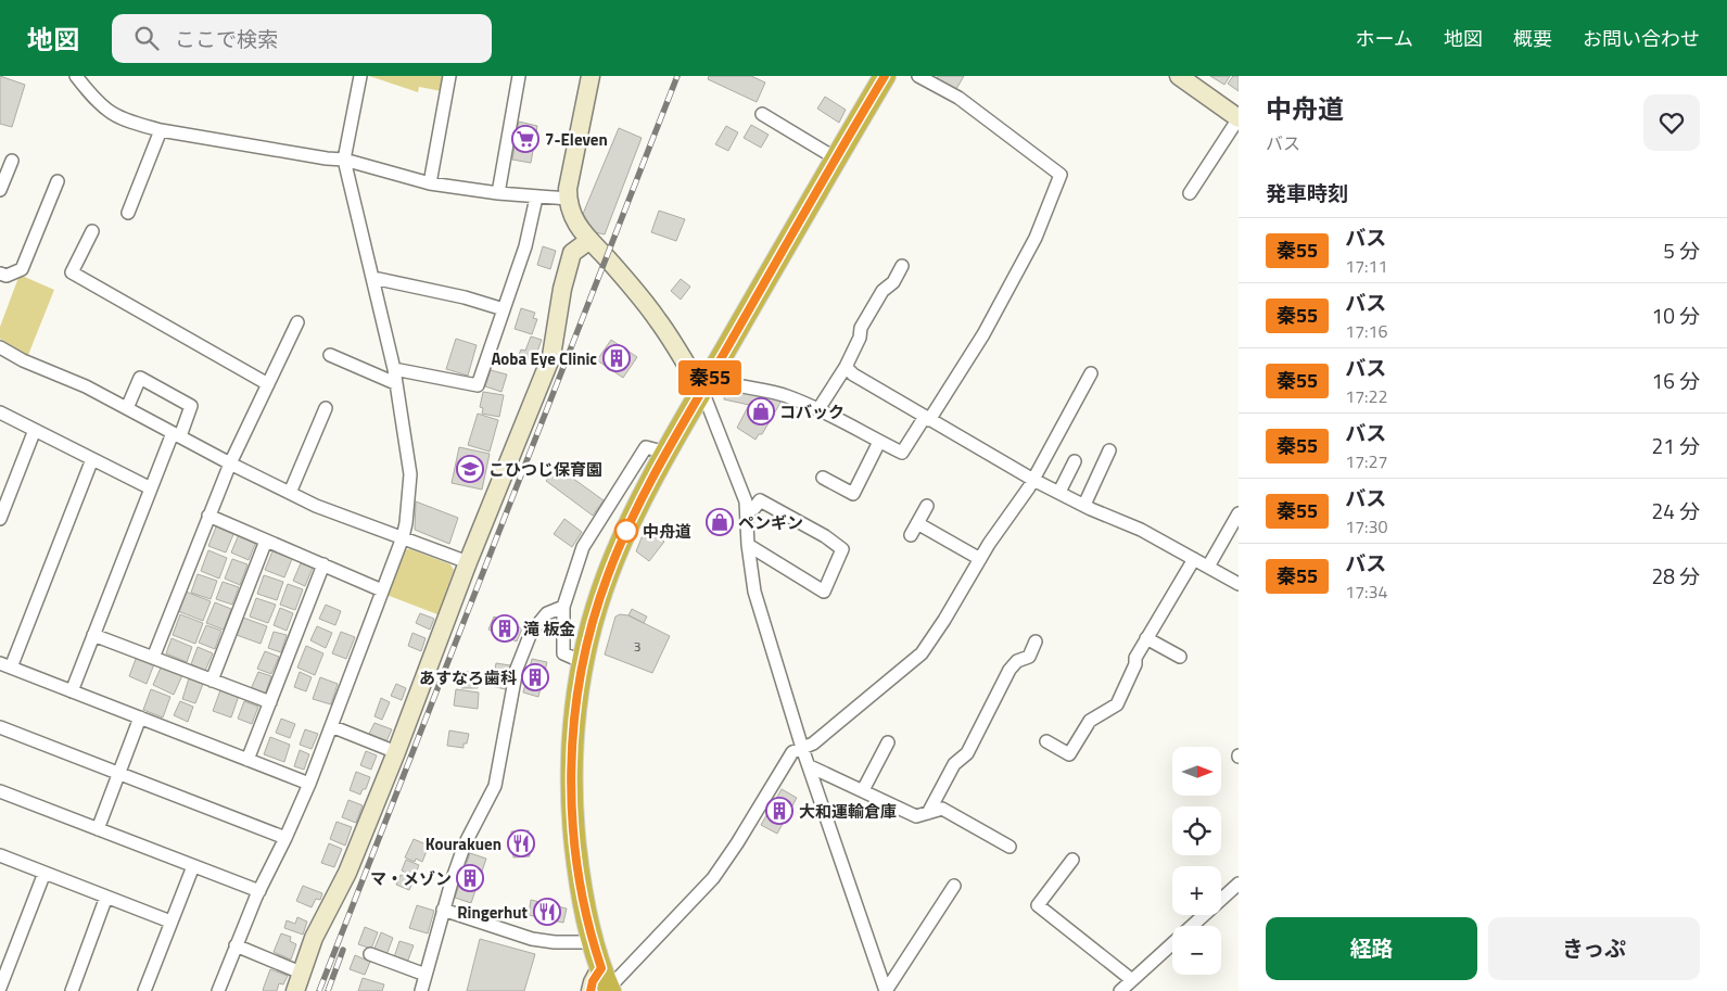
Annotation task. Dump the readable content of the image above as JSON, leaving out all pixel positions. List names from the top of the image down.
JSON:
{
  "places": {
    "supermarket": ["7-Eleven"],
    "building": [
      "Aoba Eye Clinic",
      "滝 板金",
      "あすなろ歯科",
      "大和運輸倉庫",
      "マ・メゾン"
    ],
    "shop": ["コバック", "ペンギン"],
    "school or university": ["こひつじ保育園"],
    "other": ["中舟道"],
    "restaurant": ["Kourakuen", "Ringerhut"]
  },
  "lines": ["bus line 秦55"],
  "house_numbers": ["3"],
  "north": "right",
  "page": {
    "header": "地図",
    "search": "ここで検索",
    "nav": [
      "ホーム",
      "地図",
      "概要",
      "お問い合わせ"
    ],
    "on_map": "秦55",
    "heading": [
      ["中舟道", "バス"],
      "発車時刻"
    ],
    "list": [
      {
        "mark": "秦55",
        "name": "バス",
        "note": "17:11",
        "value": "5 分"
      },
      {
        "mark": "秦55",
        "name": "バス",
        "note": "17:16",
        "value": "10 分"
      },
      {
        "mark": "秦55",
        "name": "バス",
        "note": "17:22",
        "value": "16 分"
      },
      {
        "mark": "秦55",
        "name": "バス",
        "note": "17:27",
        "value": "21 分"
      },
      {
        "mark": "秦55",
        "name": "バス",
        "note": "17:30",
        "value": "24 分"
      },
      {
        "mark": "秦55",
        "name": "バス",
        "note": "17:34",
        "value": "28 分"
      }
    ],
    "map_buttons": ["+", "−"],
    "buttons": ["経路", "きっぷ"]
  }
}
